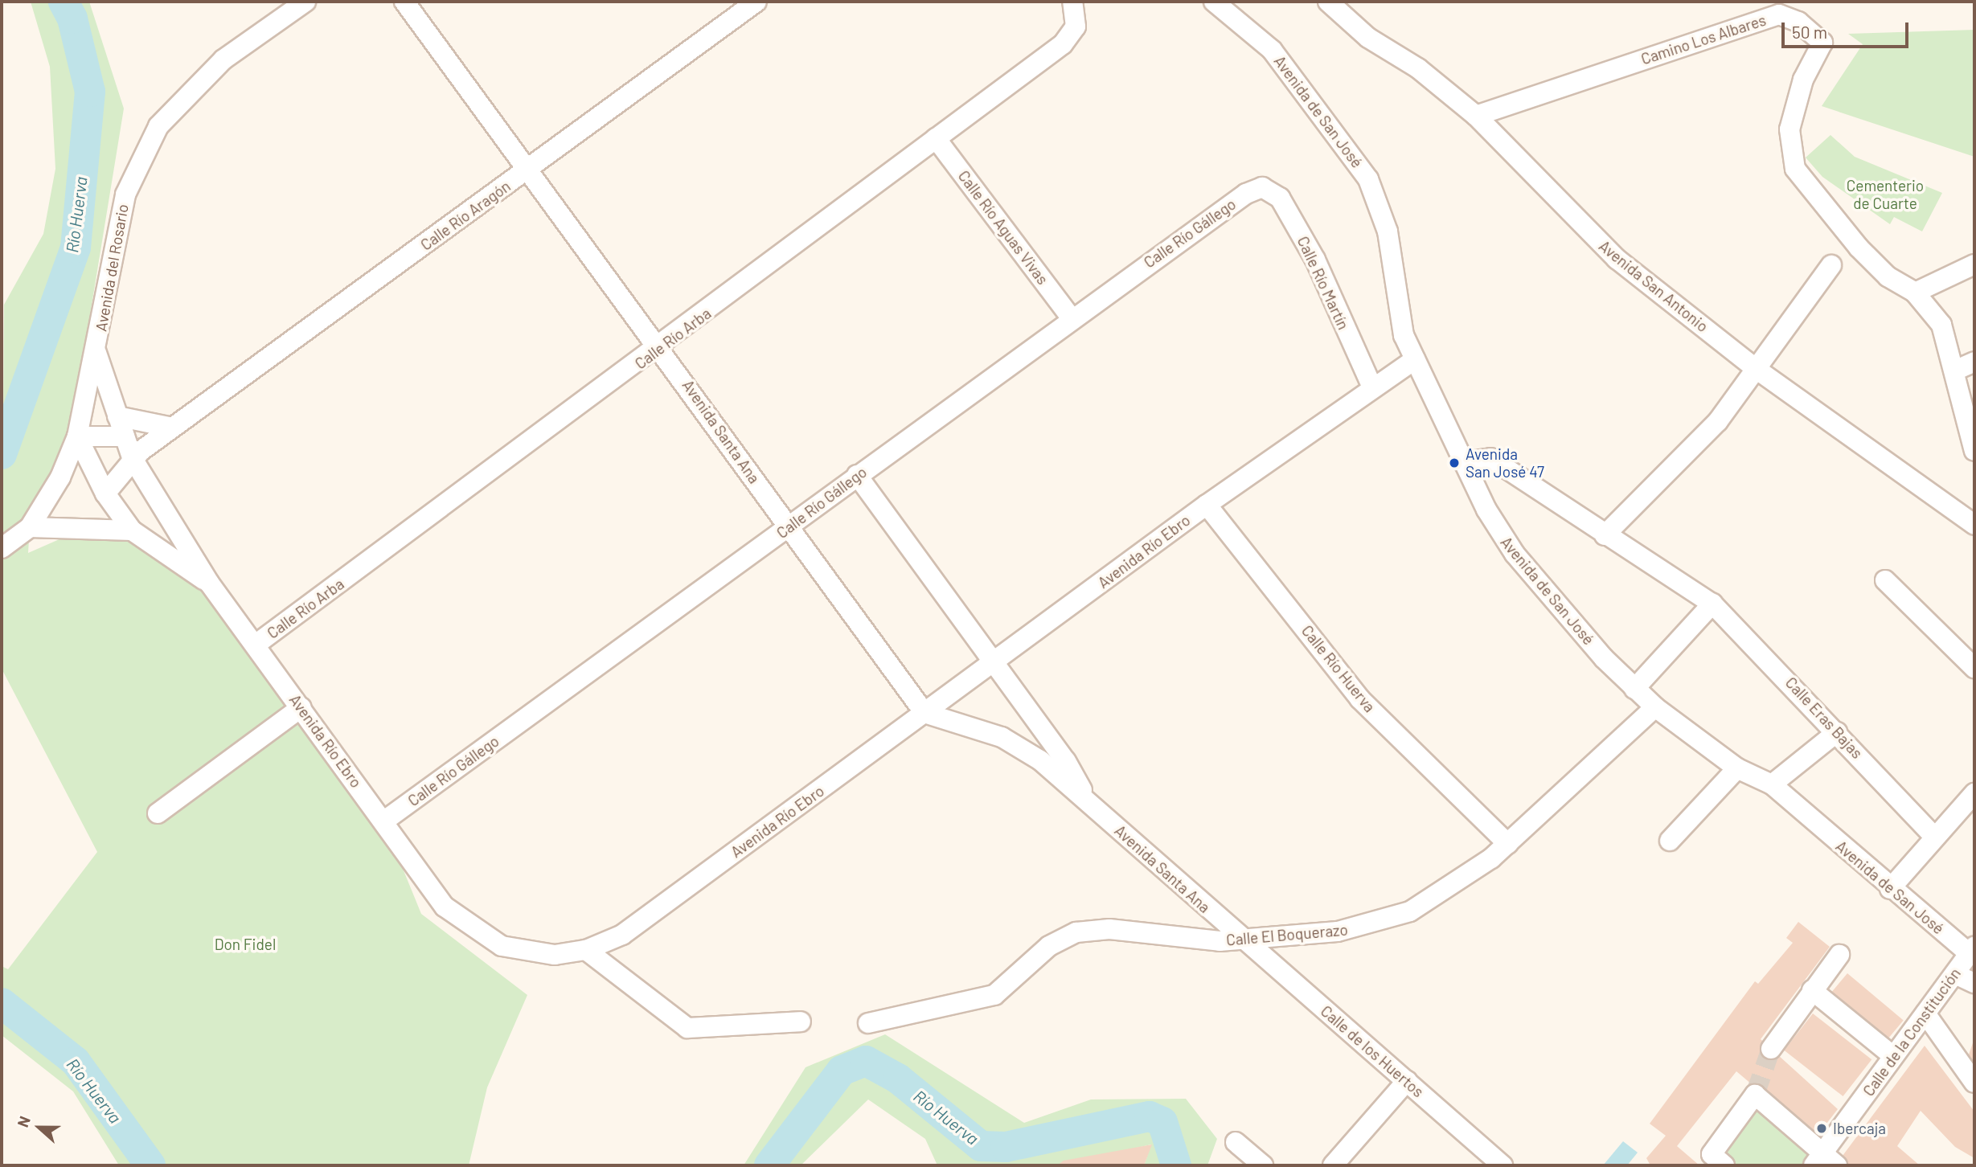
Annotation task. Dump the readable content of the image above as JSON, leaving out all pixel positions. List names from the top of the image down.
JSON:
{
  "streets": {
    "street": [
      "Camino Los Albares",
      "Avenida de San José",
      "Calle Río Aragón",
      "Calle Río Aguas Vivas",
      "Calle Río Gállego",
      "Avenida del Rosario",
      "Calle Río Martín",
      "Avenida San Antonio",
      "Calle Río Arba",
      "Avenida Santa Ana",
      "Avenida Río Ebro",
      "Calle Río Huerva",
      "Calle Eras Bajas",
      "Calle El Boquerazo",
      "Calle de la Constitución",
      "Calle de los Huertos"
    ]
  },
  "crossings": [
    ["Camino Los Albares", "Avenida San Antonio"],
    ["Avenida de San José", "Avenida Río Ebro"],
    ["Avenida de San José", "Calle Eras Bajas"],
    ["Avenida de San José", "Calle El Boquerazo"],
    ["Avenida de San José", "Calle de la Constitución"],
    ["Calle Río Aragón", "Avenida Santa Ana"],
    ["Calle Río Aragón", "Avenida Río Ebro"],
    ["Calle Río Aguas Vivas", "Calle Río Gállego"],
    ["Calle Río Aguas Vivas", "Calle Río Arba"],
    ["Calle Río Gállego", "Calle Río Martín"],
    ["Calle Río Gállego", "Avenida Santa Ana"],
    ["Calle Río Gállego", "Avenida Río Ebro"],
    ["Avenida del Rosario", "Avenida Río Ebro"],
    ["Calle Río Martín", "Avenida Río Ebro"],
    ["Calle Río Arba", "Avenida Santa Ana"],
    ["Calle Río Arba", "Avenida Río Ebro"],
    ["Avenida Santa Ana", "Avenida Río Ebro"],
    ["Avenida Santa Ana", "Calle El Boquerazo"],
    ["Avenida Santa Ana", "Calle de los Huertos"],
    ["Avenida Río Ebro", "Calle Río Huerva"],
    ["Calle Río Huerva", "Calle El Boquerazo"],
    ["Calle El Boquerazo", "Calle de los Huertos"]
  ],
  "water": ["Río Huerva"],
  "parks": ["Cementerio de Cuarte", "Don Fidel"],
  "places": ["Avenida San José 47", "Ibercaja"],
  "scale_bar": "50 m",
  "north": "left"
}
